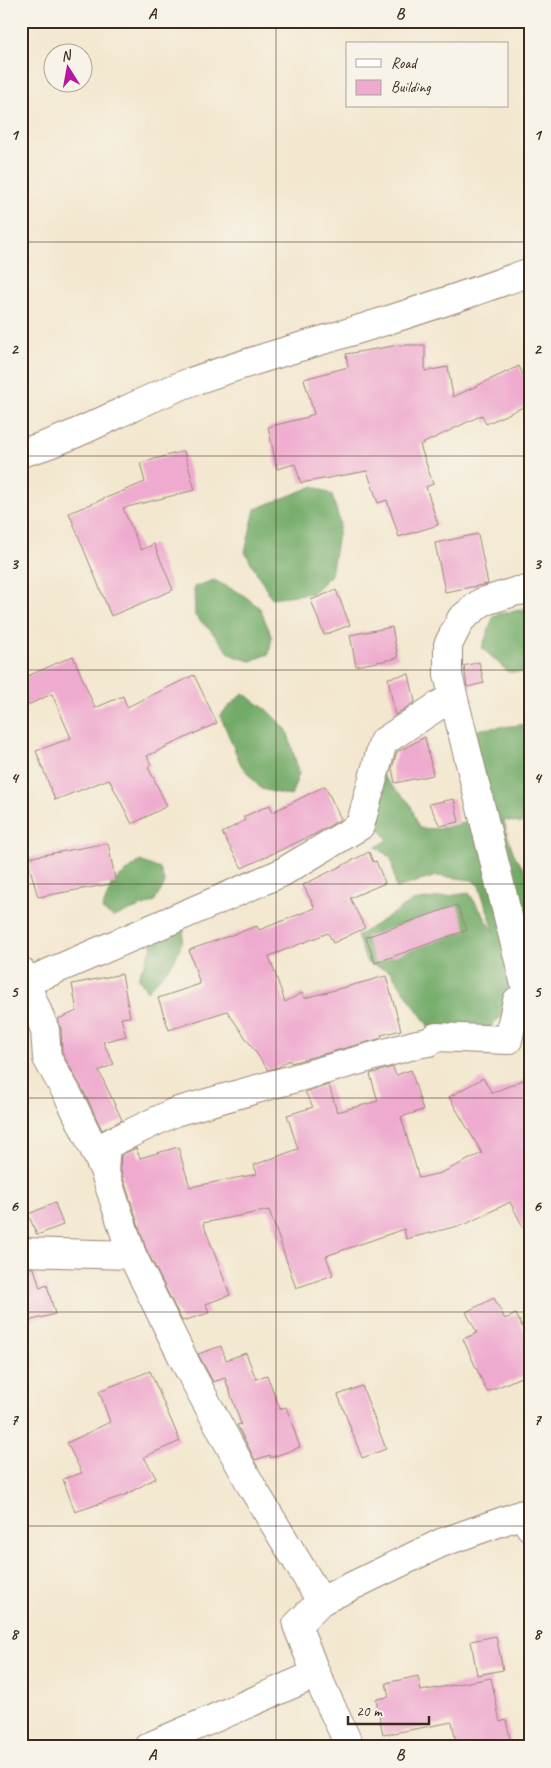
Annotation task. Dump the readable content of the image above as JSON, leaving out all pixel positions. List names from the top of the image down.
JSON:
{
  "legend": ["Road", "Building"],
  "scale_bar": "20 m",
  "north": "top",
  "grid": {
    "columns": ["A", "B"],
    "rows": [
      "1",
      "2",
      "3",
      "4",
      "5",
      "6",
      "7",
      "8"
    ]
  }
}
